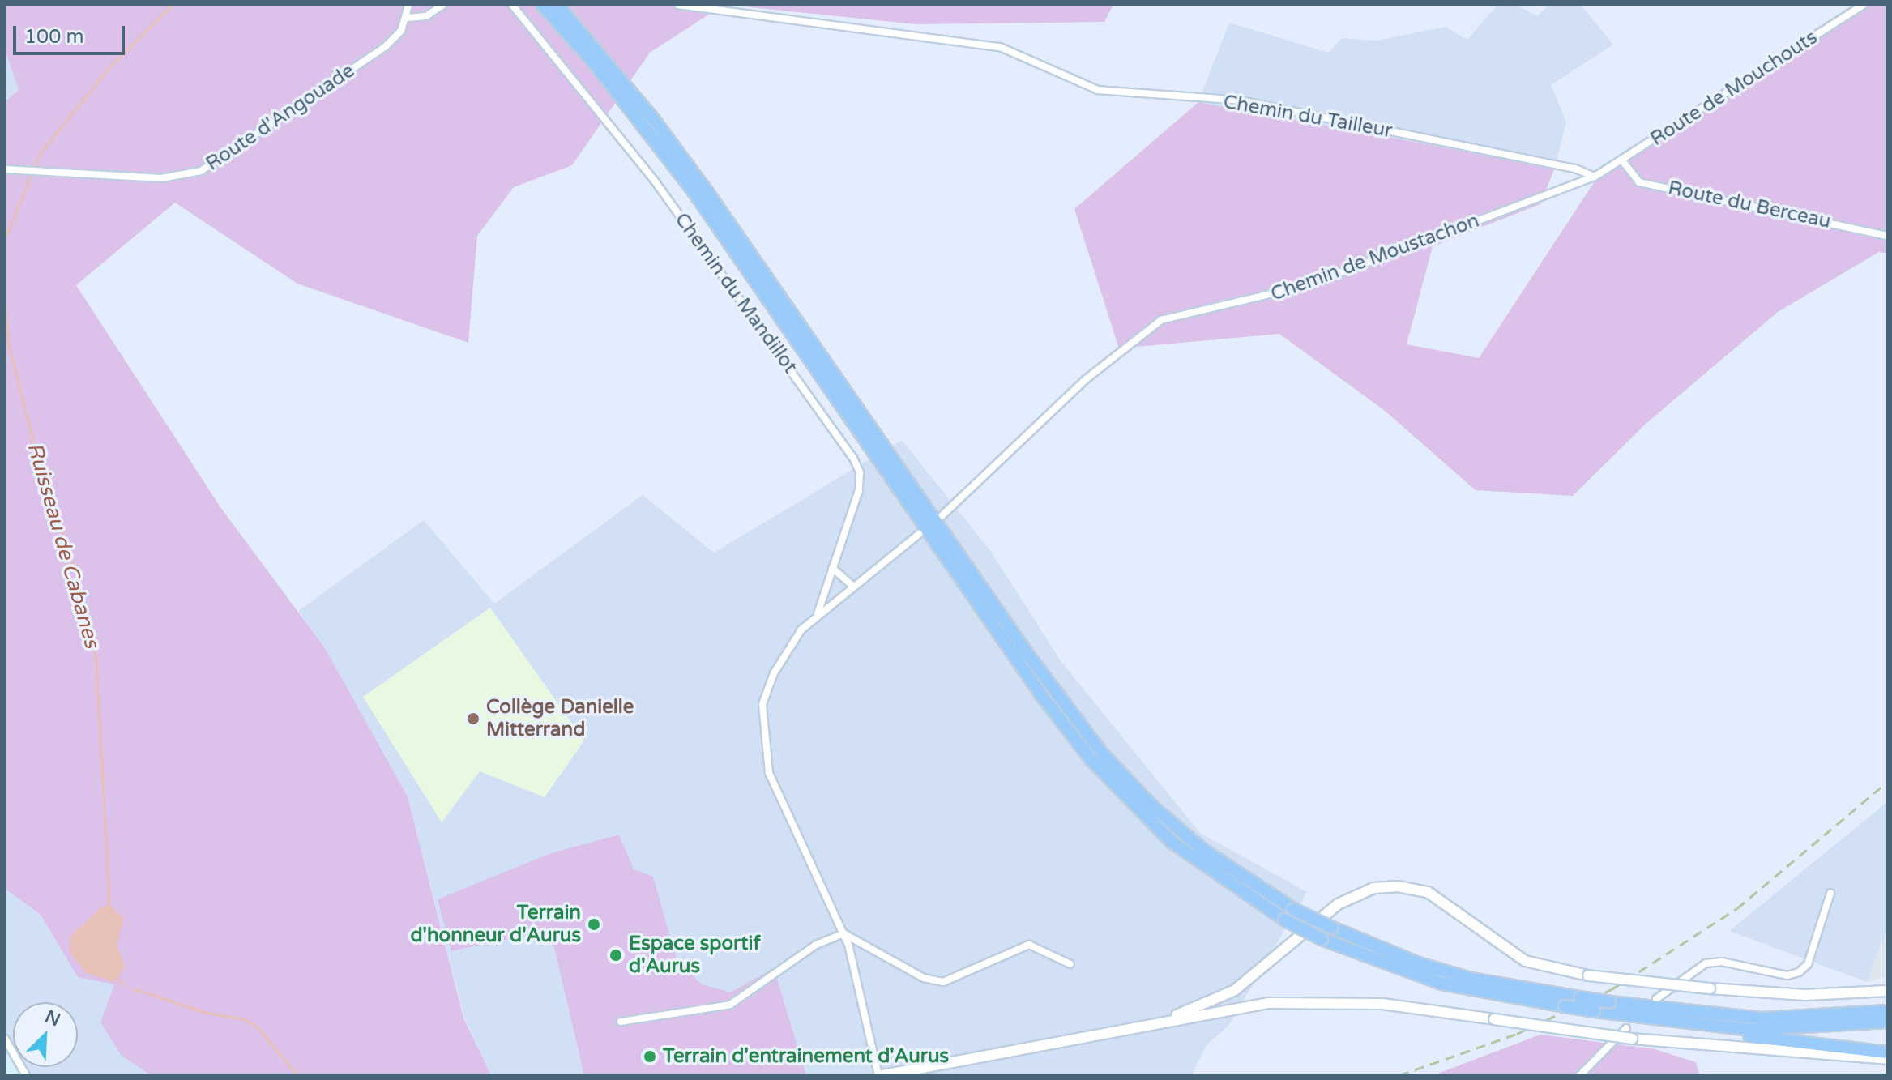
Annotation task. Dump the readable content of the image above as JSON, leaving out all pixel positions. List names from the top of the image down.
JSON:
{
  "streets": {
    "street": [
      "Route de Mouchouts",
      "Chemin du Tailleur",
      "Route d'Angouade",
      "Route du Berceau",
      "Chemin de Moustachon",
      "Chemin du Mandillot"
    ]
  },
  "crossings": [
    ["Route de Mouchouts", "Route du Berceau"],
    ["Route de Mouchouts", "Chemin de Moustachon"],
    ["Chemin du Tailleur", "Chemin de Moustachon"]
  ],
  "water": ["Ruisseau de Cabanes"],
  "places": [
    "Collège Danielle Mitterrand",
    "Terrain d'honneur d'Aurus",
    "Espace sportif d'Aurus",
    "Terrain d'entrainement d'Aurus"
  ],
  "scale_bar": "100 m",
  "north": "top right"
}
